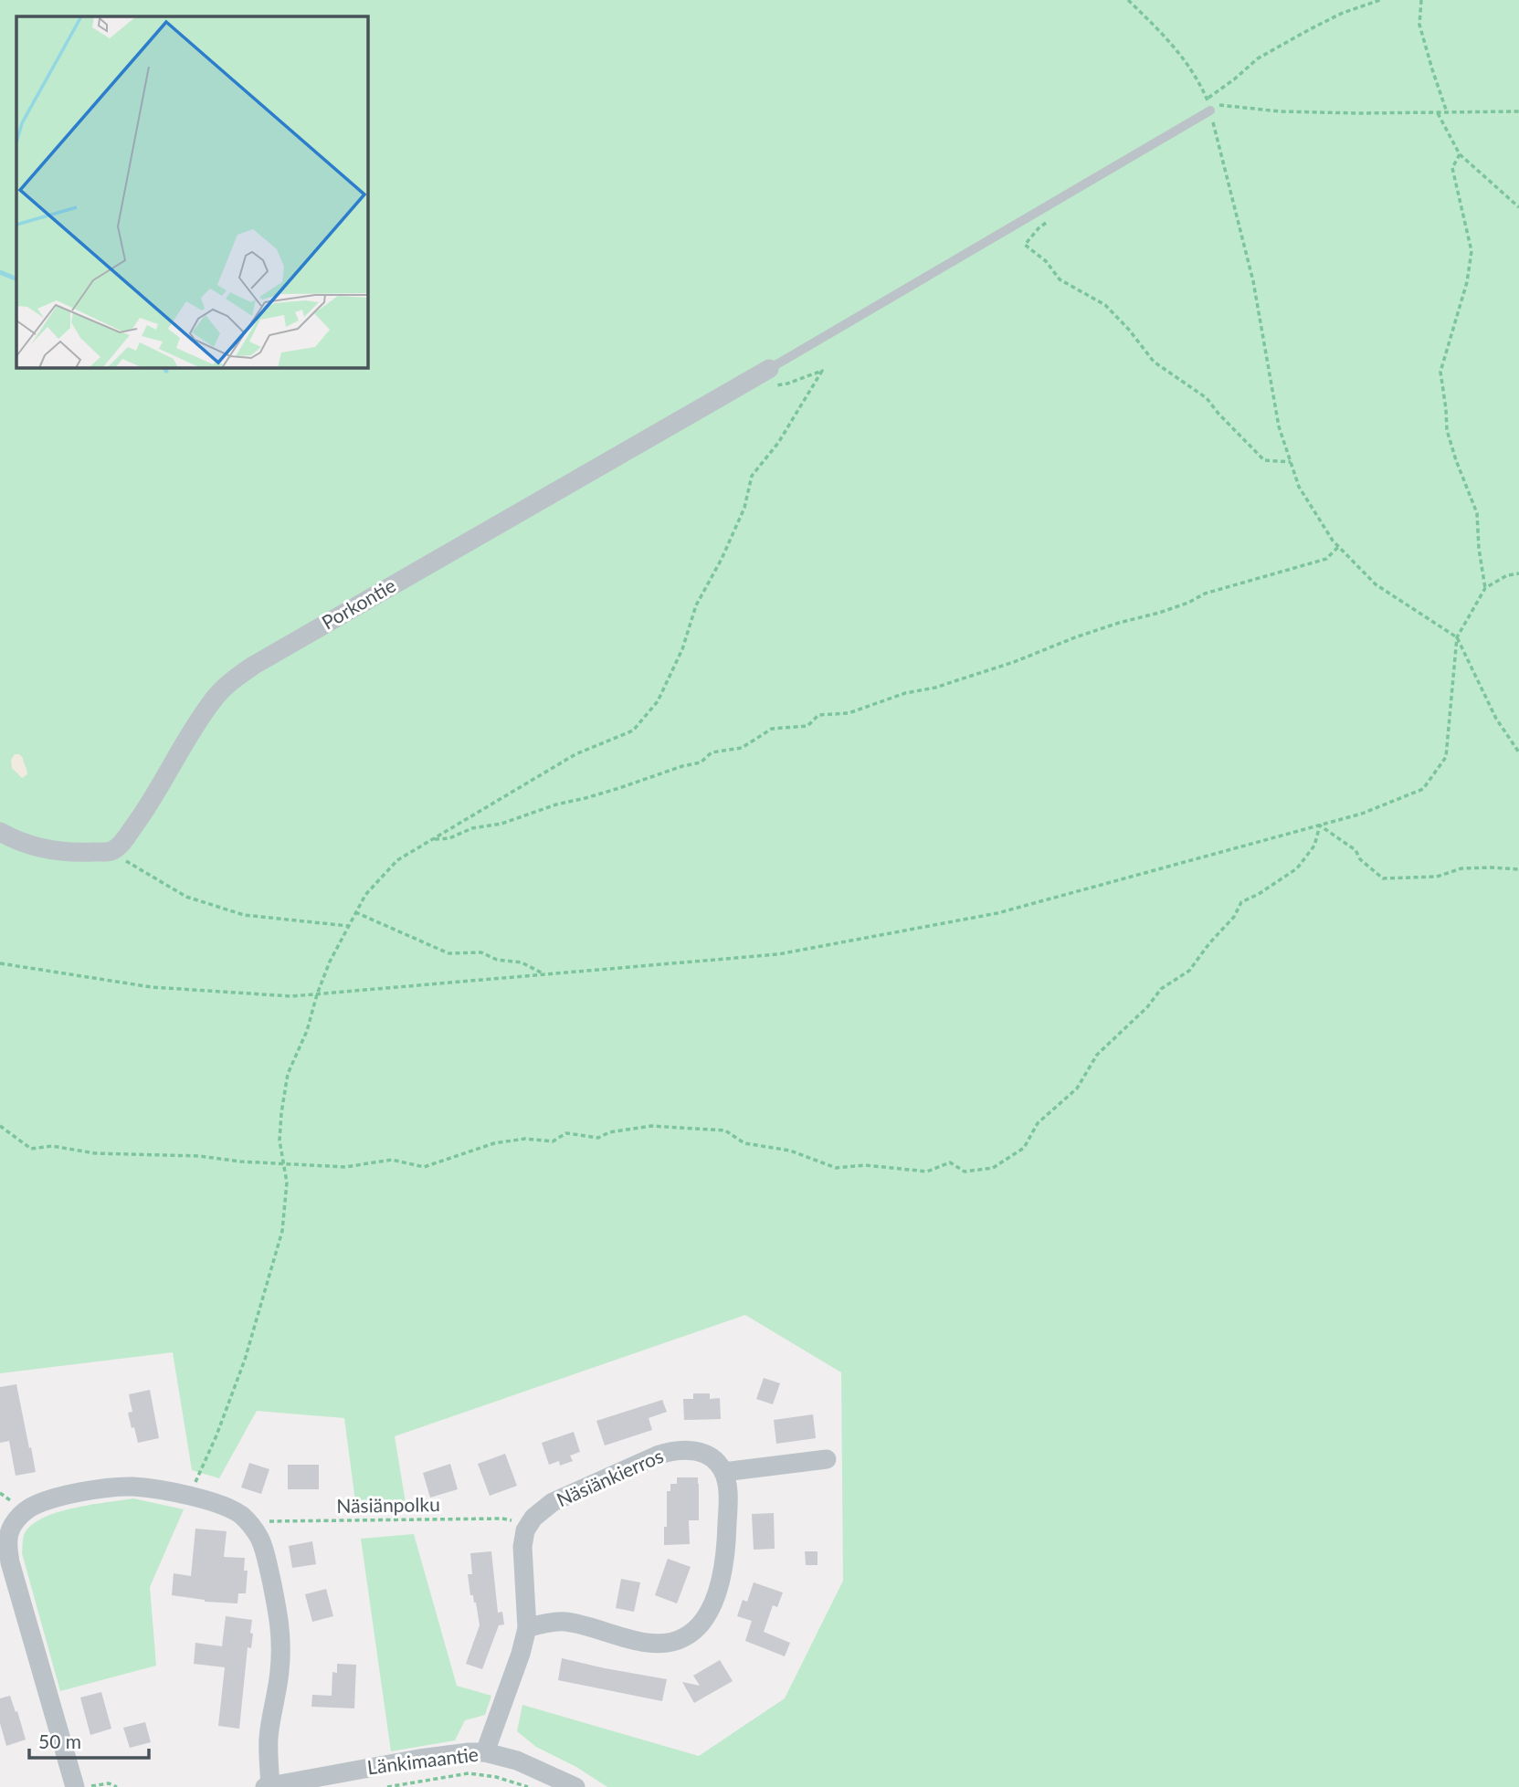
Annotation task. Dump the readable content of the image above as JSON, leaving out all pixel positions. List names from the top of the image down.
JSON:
{
  "streets": {
    "street": ["Porkontie", "Näsiänkierros", "Länkimaantie"],
    "path": ["Näsiänpolku"]
  },
  "crossings": [
    ["Näsiänkierros", "Näsiänpolku"]
  ],
  "scale_bar": "50 m"
}
